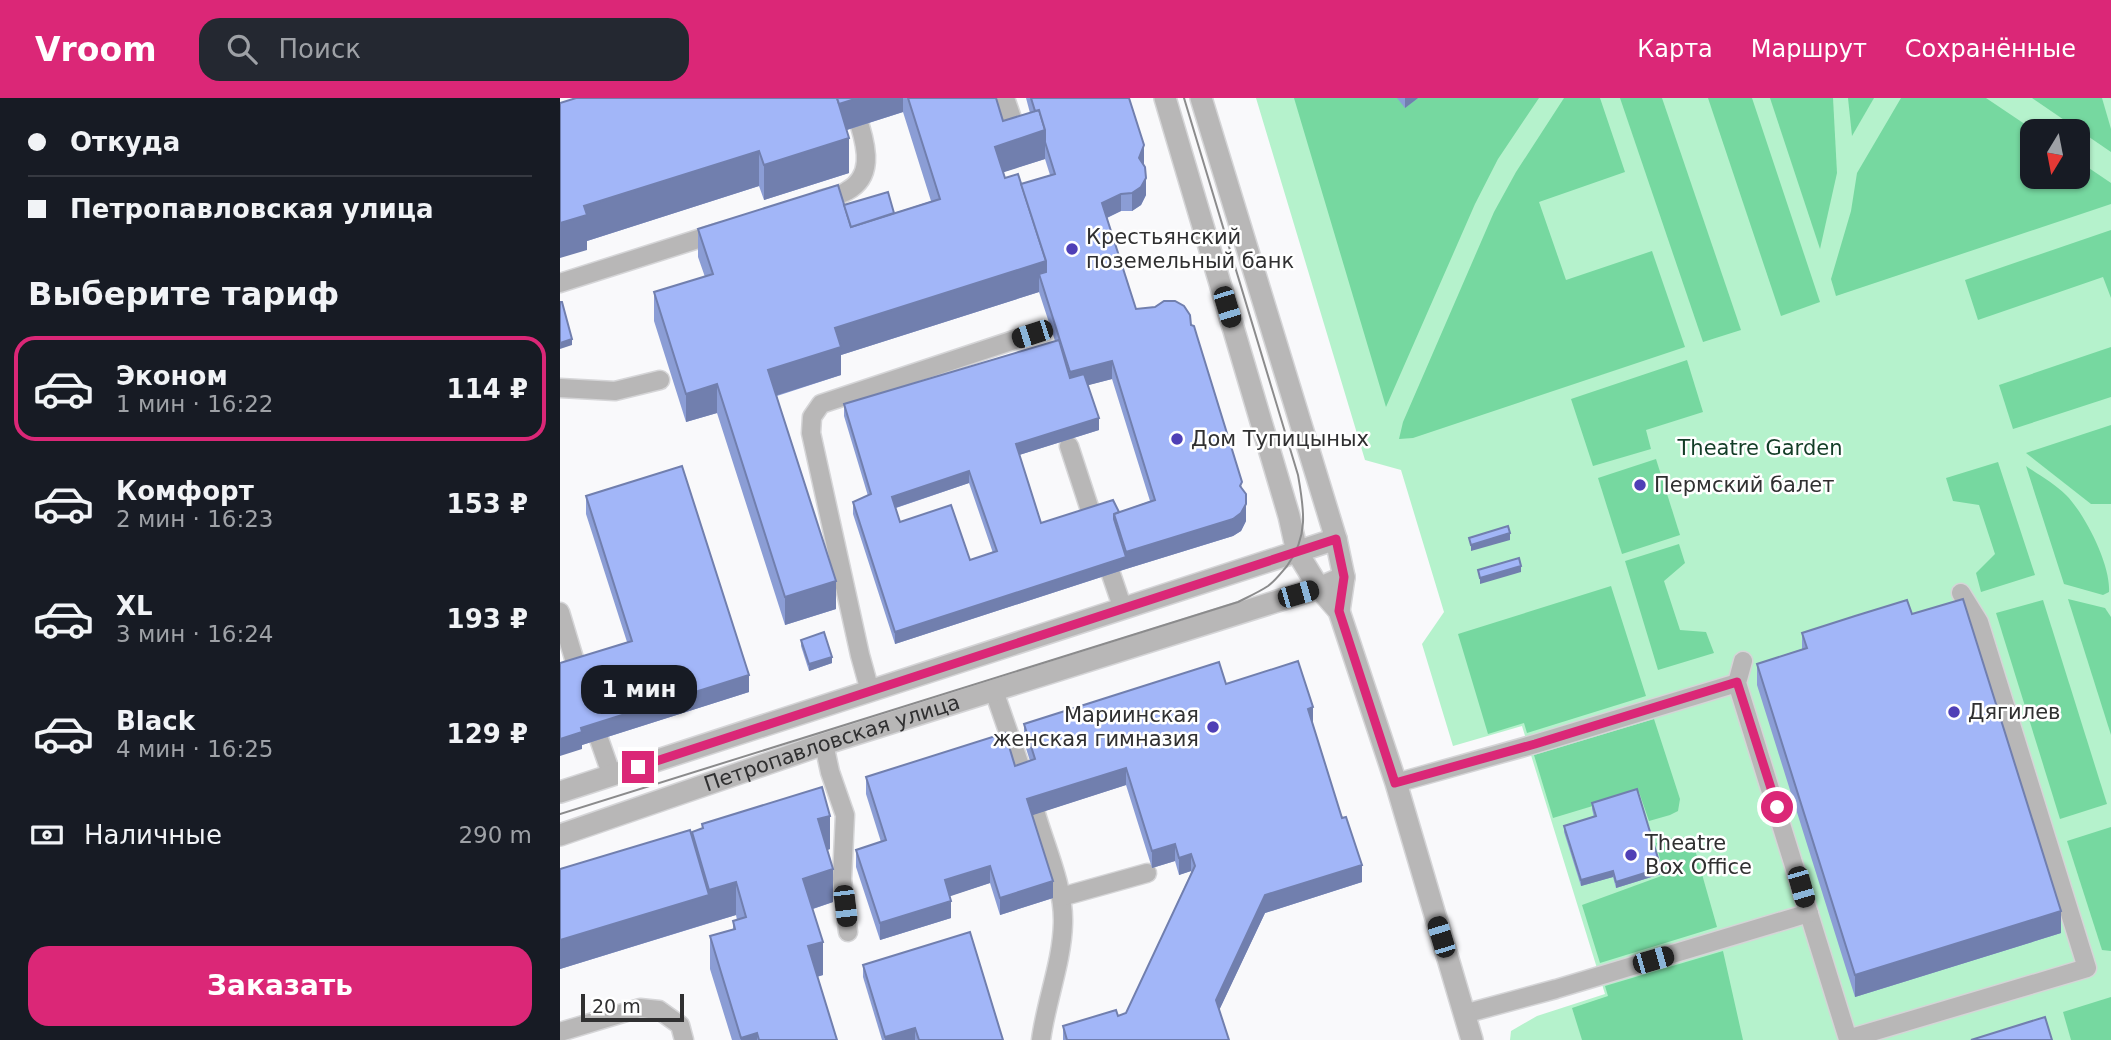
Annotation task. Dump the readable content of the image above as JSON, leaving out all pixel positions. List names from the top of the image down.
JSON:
{
  "streets": {
    "street": ["Петропавловская улица"]
  },
  "parks": ["Theatre Garden"],
  "places": [
    "Крестьянский поземельный банк",
    "Дом Тупицыных",
    "Пермский балет",
    "Дягилев",
    "Мариинская женская гимназия",
    "Theatre Box Office"
  ],
  "scale_bar": "20 m",
  "north": "bottom",
  "page": {
    "header": "Vroom",
    "search": "Поиск",
    "nav": ["Карта", "Маршрут", "Сохранённые"],
    "banner": ["Откуда", "Петропавловская улица"],
    "heading": "Выберите тариф",
    "list": [
      {
        "name": "Эконом",
        "note": "1 мин · 16:22",
        "value": "114 ₽"
      },
      {
        "name": "Комфорт",
        "note": "2 мин · 16:23",
        "value": "153 ₽"
      },
      {
        "name": "XL",
        "note": "3 мин · 16:24",
        "value": "193 ₽"
      },
      {
        "name": "Black",
        "note": "4 мин · 16:25",
        "value": "129 ₽"
      }
    ],
    "bubble": "1 мин",
    "pay": ["Наличные", "290 m"],
    "buttons": "Заказать",
    "scale": "20 m"
  }
}
